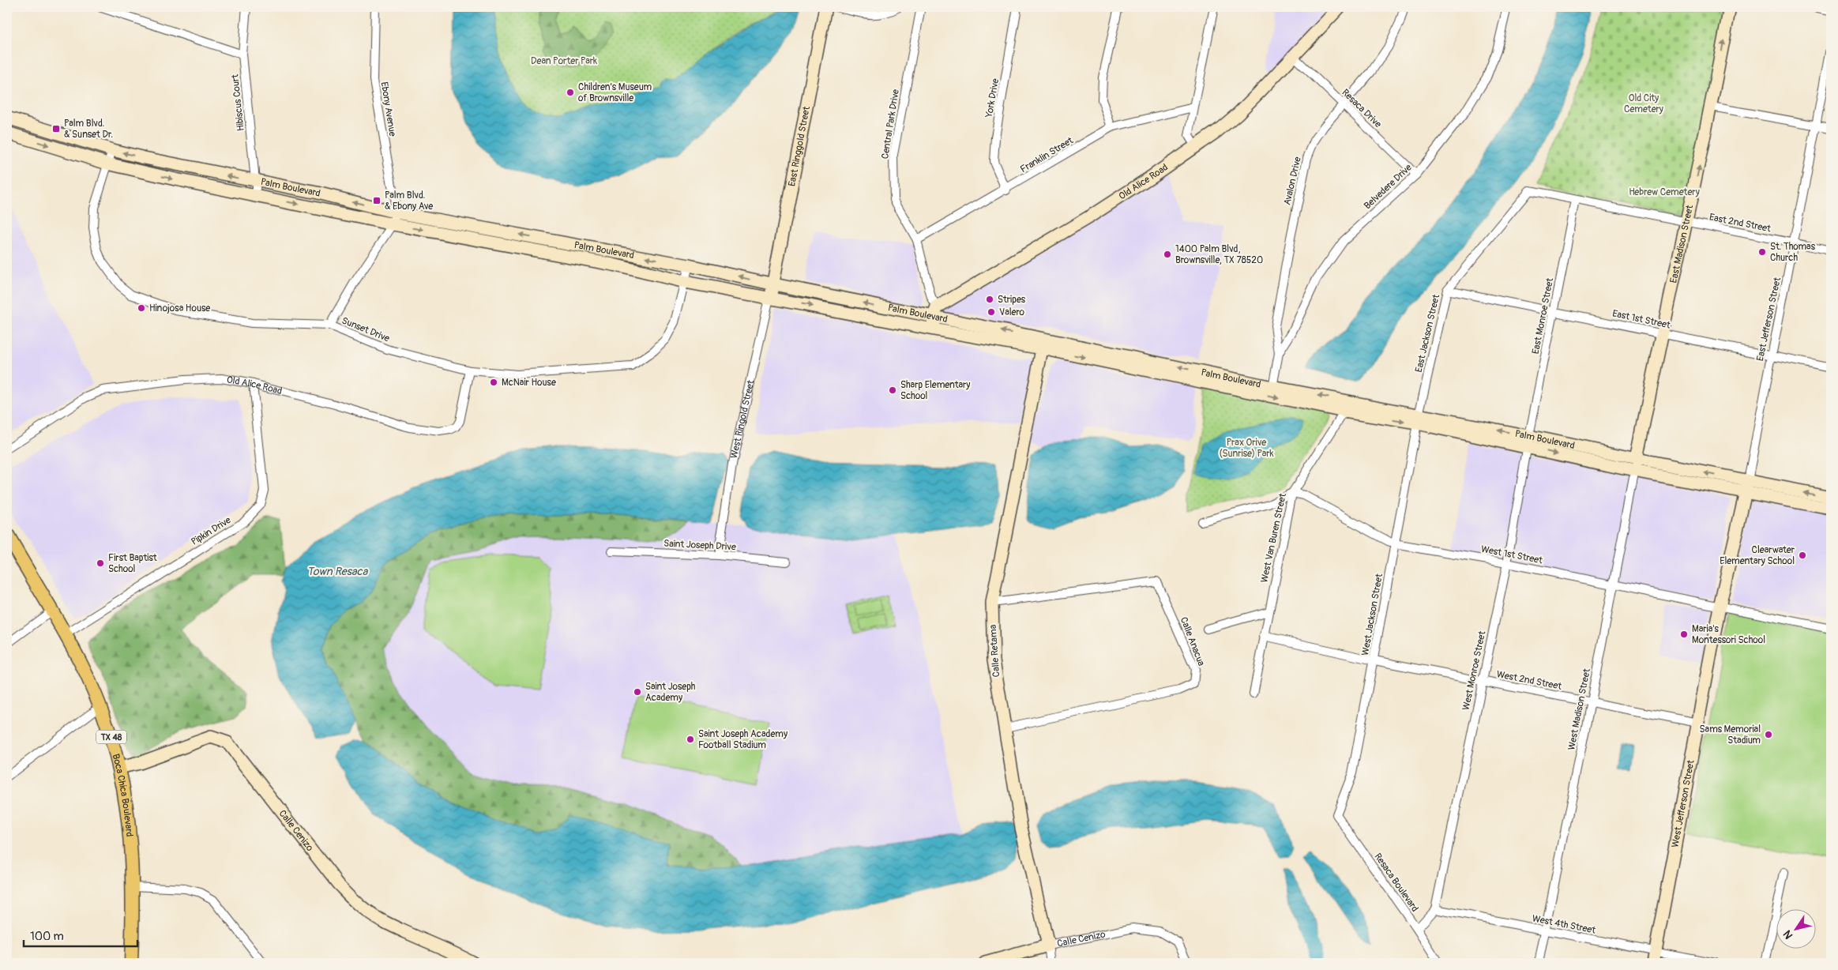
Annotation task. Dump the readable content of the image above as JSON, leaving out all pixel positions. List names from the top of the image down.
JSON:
{
  "streets": {
    "main road": [
      "East Ringgold Street",
      "Old Alice Road",
      "Palm Boulevard",
      "East Madison Street",
      "West Ringold Street",
      "Calle Retama",
      "TX 48",
      "Boca Chica Boulevard",
      "West Jefferson Street",
      "Calle Cenizo"
    ],
    "street": [
      "York Drive",
      "Hibiscus Court",
      "Resaca Drive",
      "Ebony Avenue",
      "Central Park Drive",
      "Franklin Street",
      "Avalon Drive",
      "Belvedere Drive",
      "East 2nd Street",
      "East Monroe Street",
      "East 1st Street",
      "East Jefferson Street",
      "Sunset Drive",
      "East Jackson Street",
      "Pipkin Drive",
      "West Van Buren Street",
      "Saint Joseph Drive",
      "West 1st Street",
      "West Jackson Street",
      "Calle Anacua",
      "West Monroe Street",
      "West 2nd Street",
      "West Madison Street",
      "Resaca Boulevard",
      "West 4th Street"
    ]
  },
  "crossings": [
    ["York Drive", "Franklin Street"],
    ["Hibiscus Court", "Palm Boulevard"],
    ["Resaca Drive", "Avalon Drive"],
    ["Resaca Drive", "Old Alice Road"],
    ["Resaca Drive", "Belvedere Drive"],
    ["Ebony Avenue", "Palm Boulevard"],
    ["Central Park Drive", "Franklin Street"],
    ["Central Park Drive", "Old Alice Road"],
    ["Central Park Drive", "Palm Boulevard"],
    ["East Ringgold Street", "Palm Boulevard"],
    ["East Ringgold Street", "West Ringold Street"],
    ["Avalon Drive", "Belvedere Drive"],
    ["Avalon Drive", "Palm Boulevard"],
    ["Old Alice Road", "Palm Boulevard"],
    ["Old Alice Road", "Sunset Drive"],
    ["Old Alice Road", "Pipkin Drive"],
    ["Palm Boulevard", "East Madison Street"],
    ["Palm Boulevard", "East Monroe Street"],
    ["Palm Boulevard", "East Jefferson Street"],
    ["Palm Boulevard", "Sunset Drive"],
    ["Palm Boulevard", "East Jackson Street"],
    ["Palm Boulevard", "West Ringold Street"],
    ["Palm Boulevard", "West Van Buren Street"],
    ["Palm Boulevard", "West Jackson Street"],
    ["Palm Boulevard", "Calle Retama"],
    ["Palm Boulevard", "West Monroe Street"],
    ["Palm Boulevard", "West Madison Street"],
    ["Palm Boulevard", "West Jefferson Street"],
    ["East 2nd Street", "East Madison Street"],
    ["East 2nd Street", "East Monroe Street"],
    ["East 2nd Street", "East Jefferson Street"],
    ["East 2nd Street", "East Jackson Street"],
    ["East Madison Street", "East 1st Street"],
    ["East Madison Street", "West Madison Street"],
    ["East Monroe Street", "East 1st Street"],
    ["East Monroe Street", "West Monroe Street"],
    ["East 1st Street", "East Jefferson Street"],
    ["East 1st Street", "East Jackson Street"],
    ["East Jefferson Street", "West Jefferson Street"],
    ["East Jackson Street", "West Jackson Street"],
    ["West Ringold Street", "Saint Joseph Drive"],
    ["Pipkin Drive", "Boca Chica Boulevard"],
    ["West Van Buren Street", "West 1st Street"],
    ["West Van Buren Street", "West 2nd Street"],
    ["West 1st Street", "West Jackson Street"],
    ["West 1st Street", "West Monroe Street"],
    ["West 1st Street", "West Madison Street"],
    ["West 1st Street", "West Jefferson Street"],
    ["West Jackson Street", "West 2nd Street"],
    ["West Jackson Street", "Resaca Boulevard"],
    ["Calle Anacua", "Calle Retama"],
    ["Calle Retama", "Calle Cenizo"],
    ["West Monroe Street", "West 2nd Street"],
    ["West Monroe Street", "West 4th Street"],
    ["West 2nd Street", "West Madison Street"],
    ["West 2nd Street", "West Jefferson Street"],
    ["West Madison Street", "West 4th Street"],
    ["Boca Chica Boulevard", "Calle Cenizo"],
    ["West Jefferson Street", "West 4th Street"]
  ],
  "one_way": ["East Madison Street"],
  "water": ["Town Resaca"],
  "parks": [
    "Dean Porter Park",
    "Old City Cemetery",
    "Hebrew Cemetery",
    "Prax Orive (Sunrise) Park"
  ],
  "places": {
    "other": [
      "Children’s Museum of Brownsville",
      "St. Thomas Church",
      "1400 Palm Blvd, Brownsville, TX 78520",
      "Stripes",
      "Hinojosa House",
      "Valero",
      "McNair House",
      "Sharp Elementary School",
      "Clearwater Elementary School",
      "First Baptist School",
      "Maria's Montessori School",
      "Saint Joseph Academy",
      "Sams Memorial Stadium",
      "Saint Joseph Academy Football Stadium"
    ],
    "transit": ["Palm Blvd. & Sunset Dr.", "Palm Blvd. & Ebony Ave"]
  },
  "scale_bar": "100 m",
  "north": "bottom left"
}
